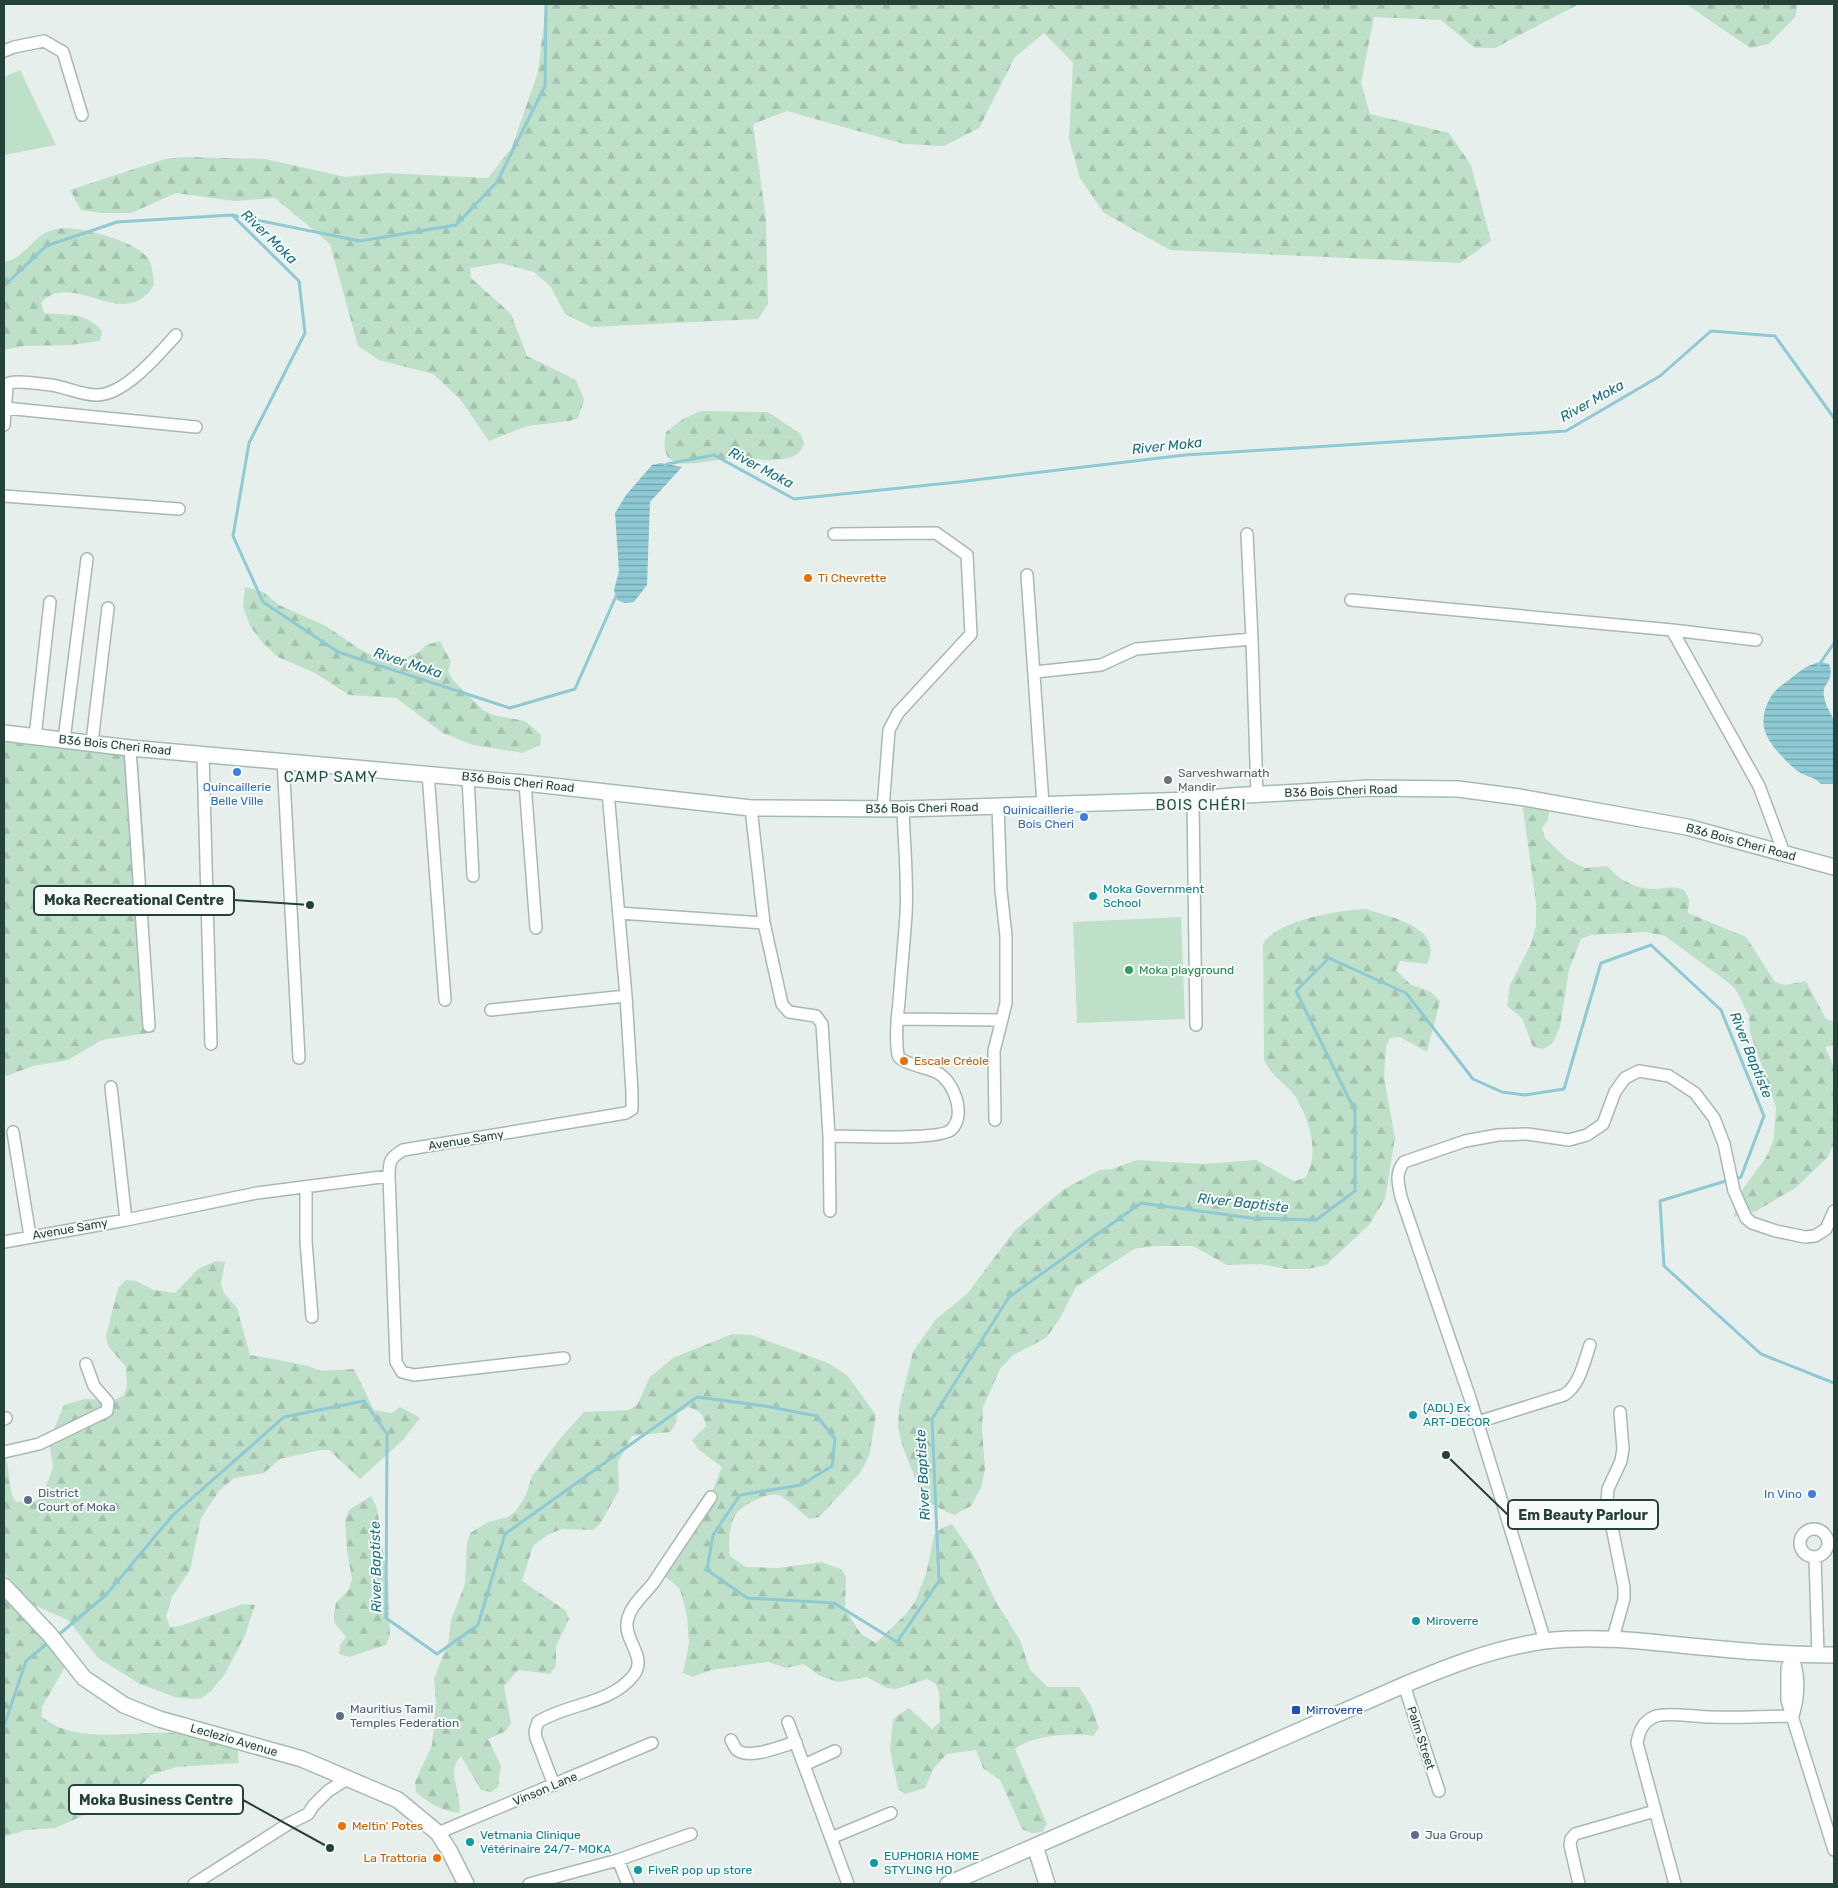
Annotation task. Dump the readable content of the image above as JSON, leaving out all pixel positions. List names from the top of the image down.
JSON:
{
  "streets": {
    "main road": ["B36 Bois Cheri Road", "Leclezio Avenue"],
    "street": ["Avenue Samy", "Palm Street", "Vinson Lane"]
  },
  "crossings": [
    ["B36 Bois Cheri Road", "Avenue Samy"],
    ["Leclezio Avenue", "Vinson Lane"]
  ],
  "districts": ["CAMP SAMY", "BOIS CHÉRI"],
  "water": ["River Moka", "River Baptiste"],
  "places": {
    "other": [
      "Ti Chevrette",
      "Quincaillerie Belle Ville",
      "Sarveshwarnath Mandir",
      "Quinicaillerie Bois Cheri",
      "Moka Government School",
      "Moka Recreational Centre",
      "Moka playground",
      "Escale Créole",
      "(ADL) Ex ART-DECOR",
      "Em Beauty Parlour",
      "In Vino",
      "District Court of Moka",
      "Miroverre",
      "Mauritius Tamil Temples Federation",
      "Meltin' Potes",
      "Jua Group",
      "Vetmania Clinique Vétérinaire 24/7- MOKA",
      "Moka Business Centre",
      "La Trattoria",
      "EUPHORIA HOME STYLING HO",
      "FiveR pop up store"
    ],
    "transit": ["Mirroverre"]
  }
}
